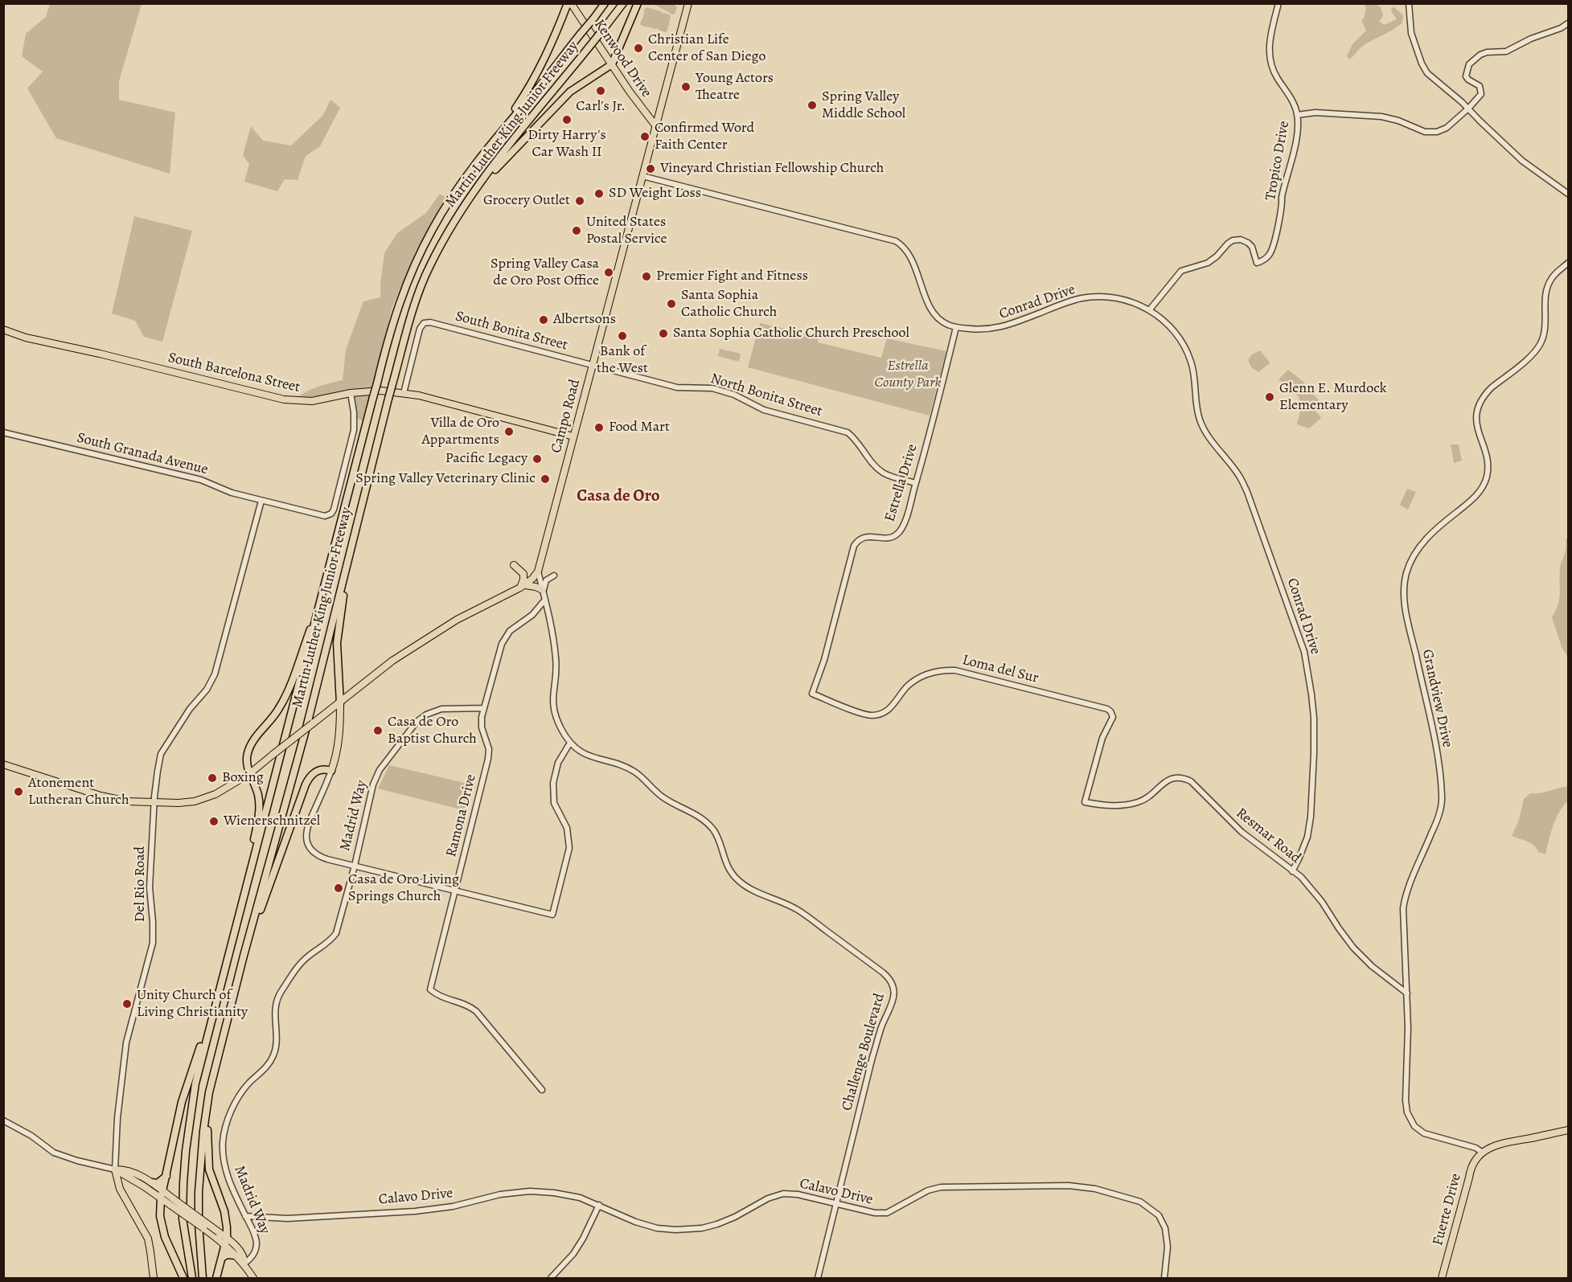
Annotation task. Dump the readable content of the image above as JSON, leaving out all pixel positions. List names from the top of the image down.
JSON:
{
  "streets": {
    "highway": ["Martin Luther King Junior Freeway"],
    "main road": [
      "Kenwood Drive",
      "South Barcelona Street",
      "Campo Road",
      "Del Rio Road",
      "Fuerte Drive"
    ],
    "street": [
      "Tropico Drive",
      "Conrad Drive",
      "South Bonita Street",
      "North Bonita Street",
      "South Granada Avenue",
      "Estrella Drive",
      "Loma del Sur",
      "Grandview Drive",
      "Madrid Way",
      "Ramona Drive",
      "Resmar Road",
      "Challenge Boulevard",
      "Calavo Drive"
    ]
  },
  "crossings": [
    ["Kenwood Drive", "Campo Road"],
    ["Tropico Drive", "Conrad Drive"],
    ["Conrad Drive", "Campo Road"],
    ["Conrad Drive", "Estrella Drive"],
    ["Conrad Drive", "Resmar Road"],
    ["South Bonita Street", "South Barcelona Street"],
    ["South Bonita Street", "North Bonita Street"],
    ["South Bonita Street", "Campo Road"],
    ["South Barcelona Street", "Campo Road"],
    ["South Barcelona Street", "South Granada Avenue"],
    ["North Bonita Street", "Campo Road"],
    ["North Bonita Street", "Estrella Drive"],
    ["Campo Road", "Del Rio Road"],
    ["South Granada Avenue", "Del Rio Road"],
    ["Estrella Drive", "Loma del Sur"],
    ["Loma del Sur", "Resmar Road"],
    ["Grandview Drive", "Resmar Road"],
    ["Grandview Drive", "Fuerte Drive"],
    ["Madrid Way", "Ramona Drive"],
    ["Madrid Way", "Calavo Drive"],
    ["Challenge Boulevard", "Calavo Drive"]
  ],
  "districts": ["Casa de Oro"],
  "parks": ["Estrella County Park"],
  "places": [
    "Christian Life Center of San Diego",
    "Young Actors Theatre",
    "Carl's Jr.",
    "Spring Valley Middle School",
    "Dirty Harry's Car Wash II",
    "Confirmed Word Faith Center",
    "Vineyard Christian Fellowship Church",
    "SD Weight Loss",
    "Grocery Outlet",
    "United States Postal Service",
    "Spring Valley Casa de Oro Post Office",
    "Premier Fight and Fitness",
    "Santa Sophia Catholic Church",
    "Albertsons",
    "Santa Sophia Catholic Church Preschool",
    "Bank of the West",
    "Glenn E. Murdock Elementary",
    "Food Mart",
    "Villa de Oro Appartments",
    "Pacific Legacy",
    "Spring Valley Veterinary Clinic",
    "Casa de Oro Baptist Church",
    "Boxing",
    "Atonement Lutheran Church",
    "Wienerschnitzel",
    "Casa de Oro Living Springs Church",
    "Unity Church of Living Christianity"
  ]
}
